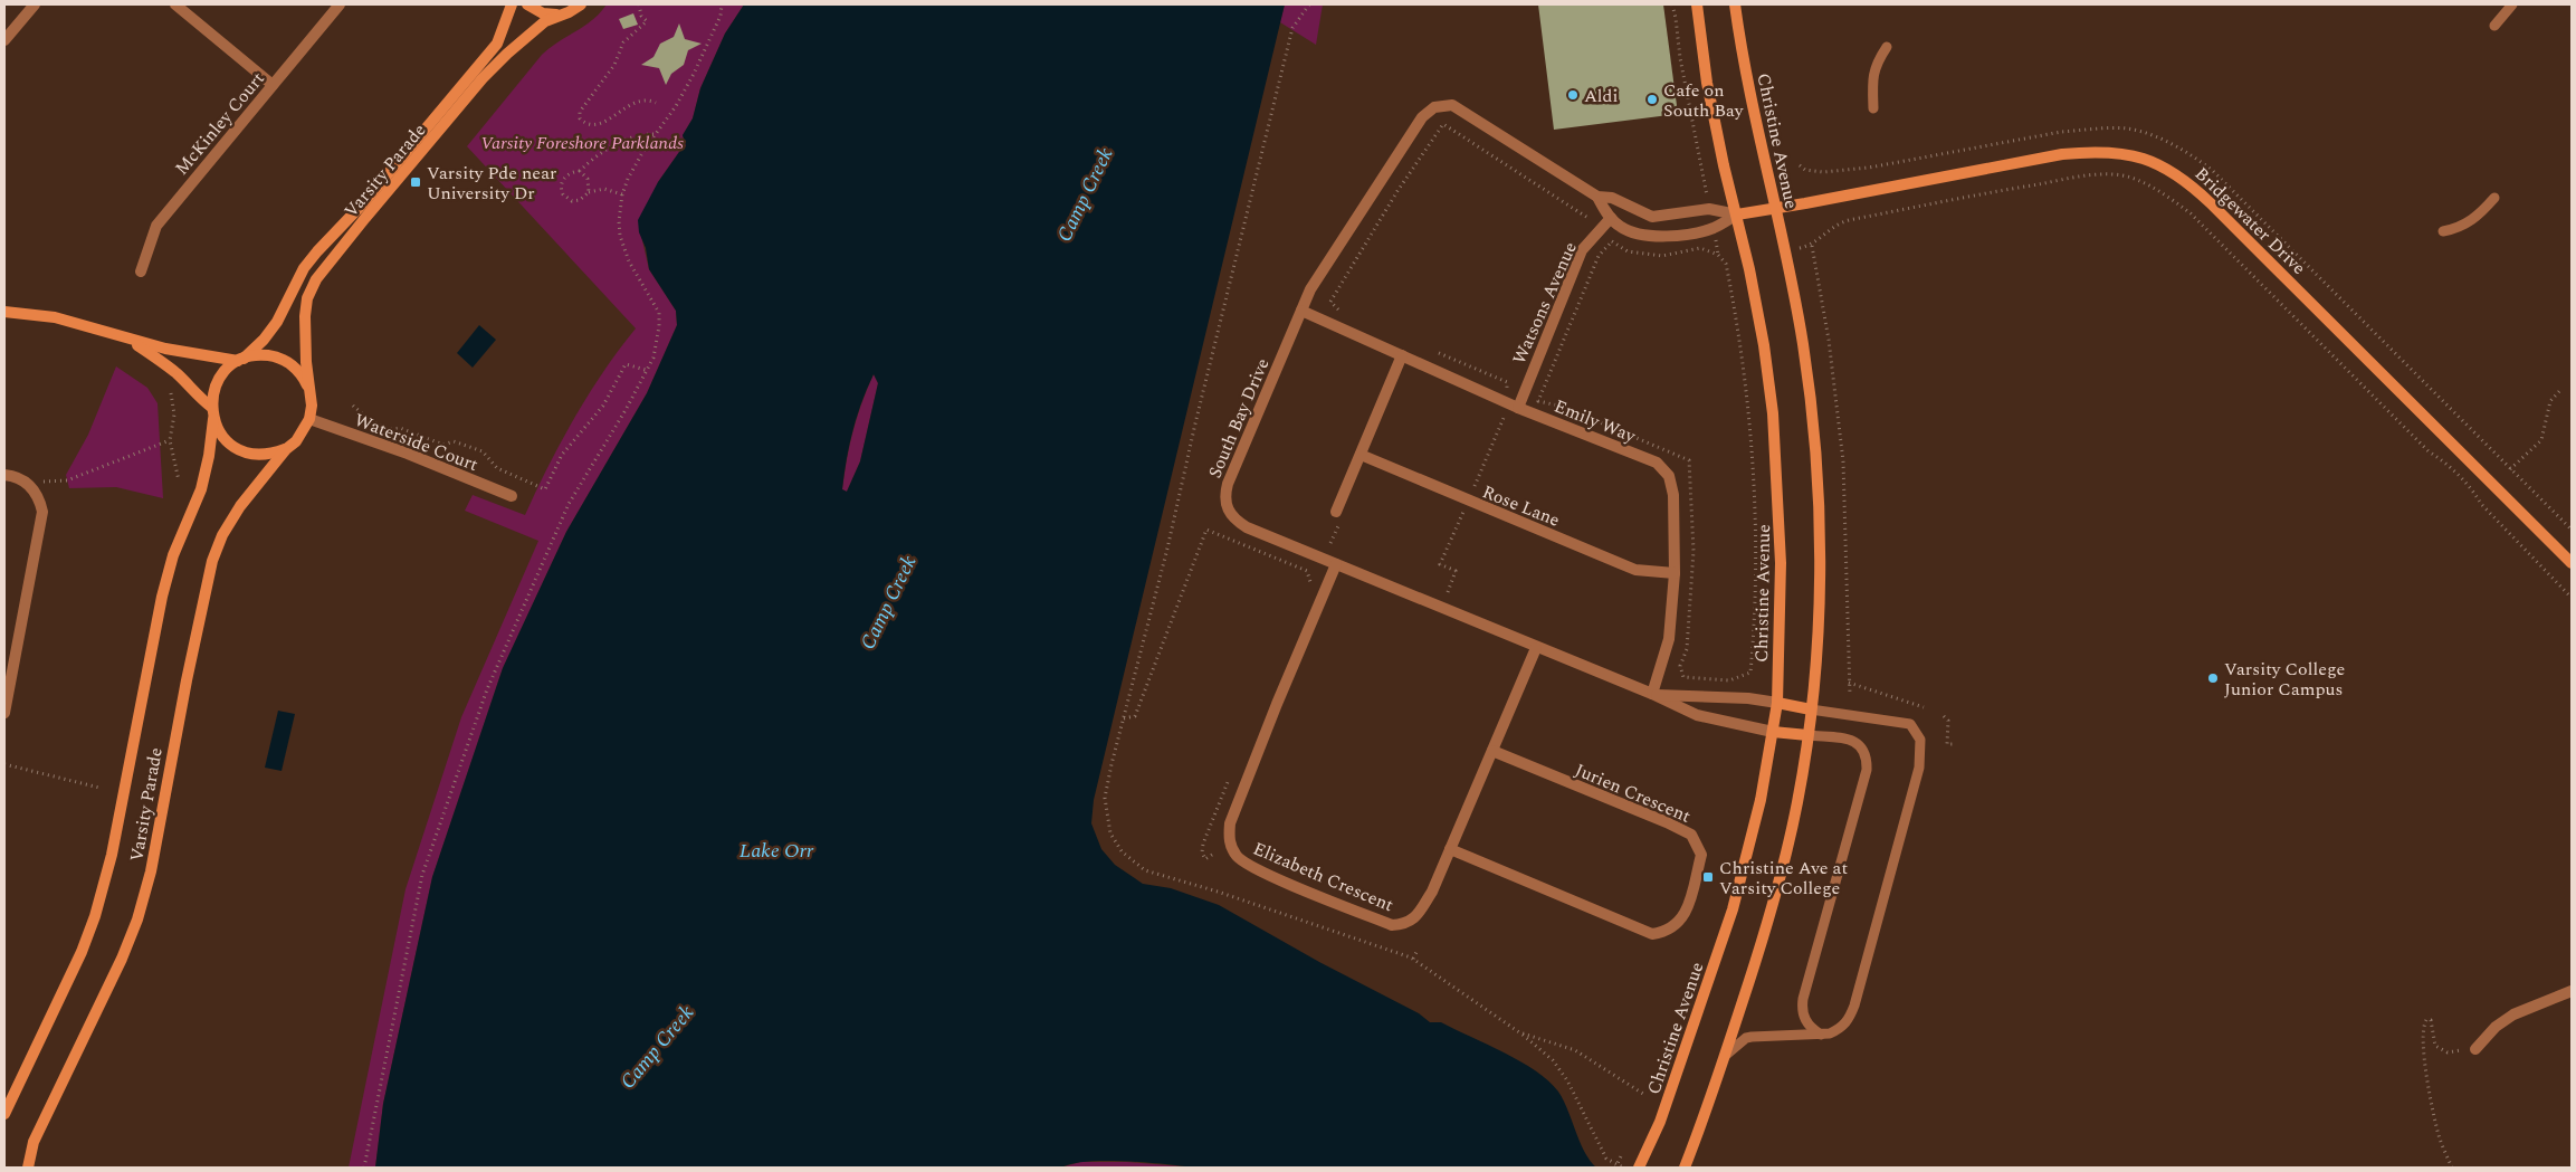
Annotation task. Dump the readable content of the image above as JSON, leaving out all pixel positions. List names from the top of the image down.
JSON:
{
  "streets": {
    "street": [
      "McKinley Court",
      "Christine Avenue",
      "Varsity Parade",
      "Bridgewater Drive",
      "Watsons Avenue",
      "South Bay Drive",
      "Emily Way",
      "Waterside Court",
      "Rose Lane",
      "Jurien Crescent",
      "Elizabeth Crescent"
    ]
  },
  "crossings": [
    ["Christine Avenue", "Bridgewater Drive"],
    ["Christine Avenue", "South Bay Drive"],
    ["Varsity Parade", "Waterside Court"],
    ["Bridgewater Drive", "South Bay Drive"],
    ["Watsons Avenue", "South Bay Drive"],
    ["Watsons Avenue", "Emily Way"],
    ["South Bay Drive", "Emily Way"],
    ["South Bay Drive", "Elizabeth Crescent"],
    ["Emily Way", "Rose Lane"],
    ["Jurien Crescent", "Elizabeth Crescent"]
  ],
  "water": ["Camp Creek", "Lake Orr"],
  "parks": ["Varsity Foreshore Parklands"],
  "places": {
    "other": ["Aldi", "Cafe on South Bay", "Varsity College Junior Campus"],
    "transit": ["Varsity Pde near University Dr", "Christine Ave at Varsity College"]
  }
}
